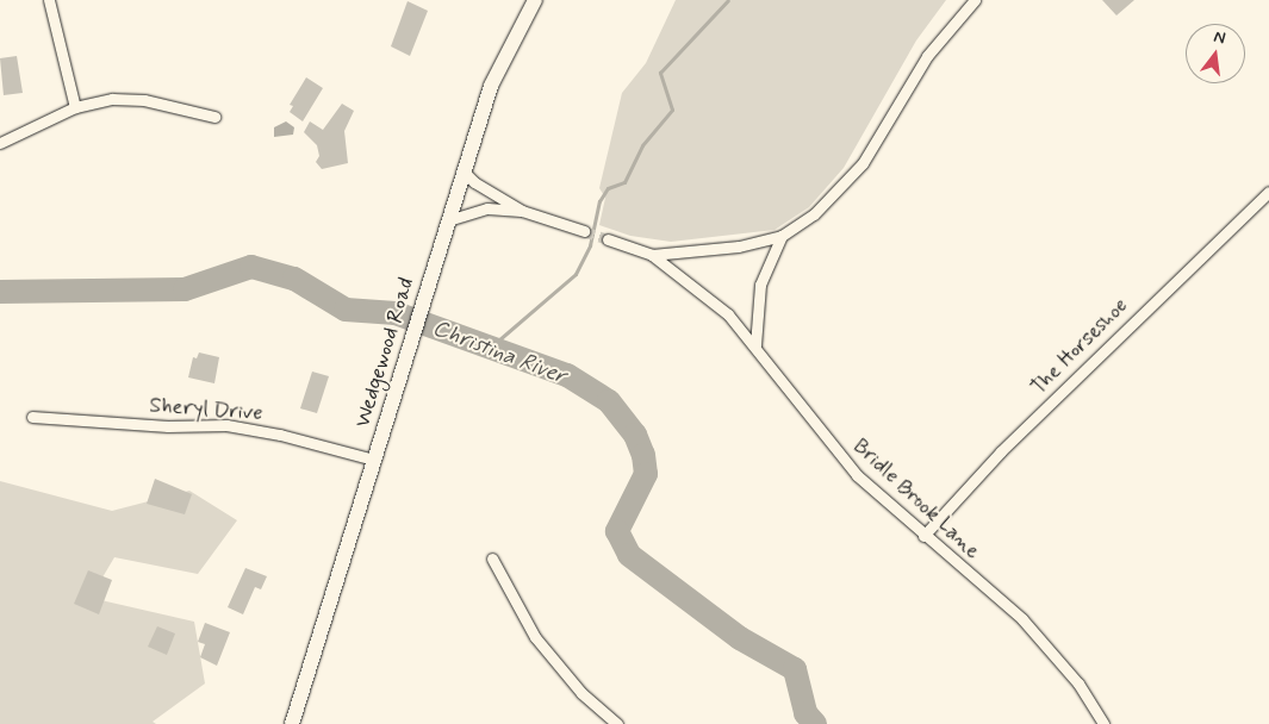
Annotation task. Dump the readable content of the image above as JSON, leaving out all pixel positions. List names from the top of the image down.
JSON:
{
  "streets": {
    "street": [
      "The Horseshoe",
      "Wedgewood Road",
      "Sheryl Drive",
      "Bridle Brook Lane"
    ]
  },
  "crossings": [
    ["The Horseshoe", "Bridle Brook Lane"],
    ["Wedgewood Road", "Sheryl Drive"]
  ],
  "water": ["Christina River"],
  "north": "top"
}
